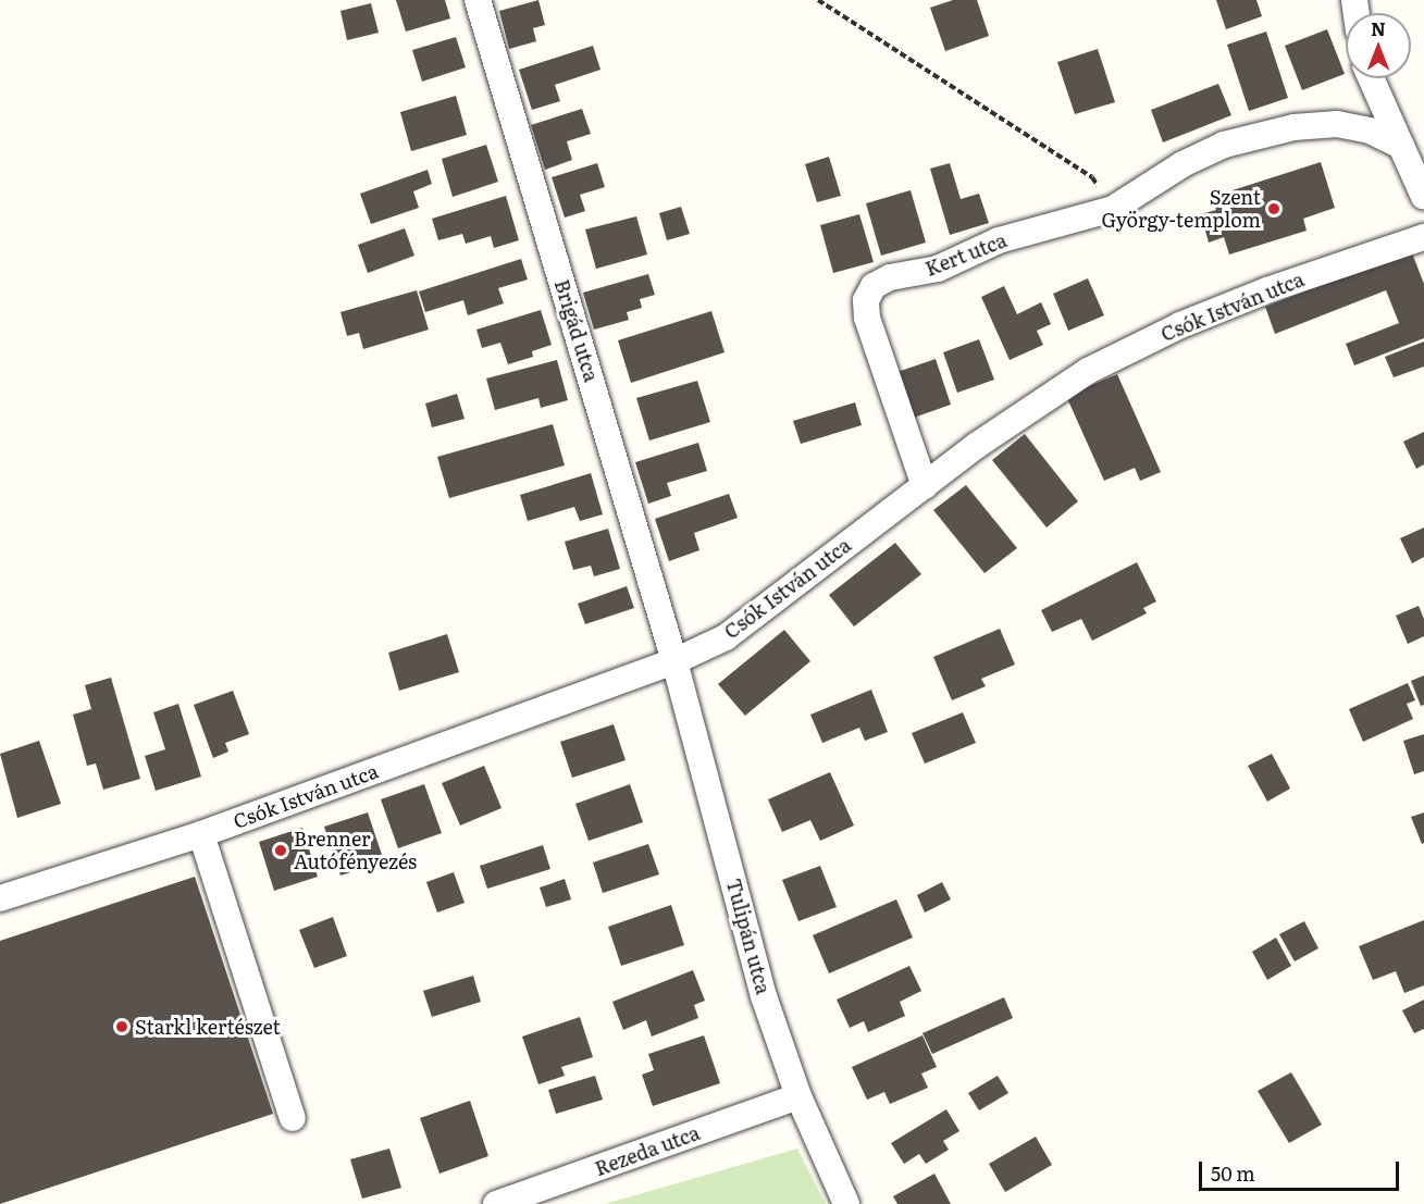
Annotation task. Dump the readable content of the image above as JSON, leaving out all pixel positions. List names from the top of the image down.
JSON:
{
  "streets": {
    "street": [
      "Kert utca",
      "Csók István utca",
      "Brigád utca",
      "Tulipán utca",
      "Rezeda utca"
    ]
  },
  "crossings": [
    ["Kert utca", "Csók István utca"],
    ["Csók István utca", "Brigád utca"],
    ["Csók István utca", "Tulipán utca"],
    ["Brigád utca", "Tulipán utca"],
    ["Tulipán utca", "Rezeda utca"]
  ],
  "places": ["Szent György-templom", "Brenner Autófényezés", "Starkl kertészet"],
  "scale_bar": "50 m",
  "north": "top"
}
